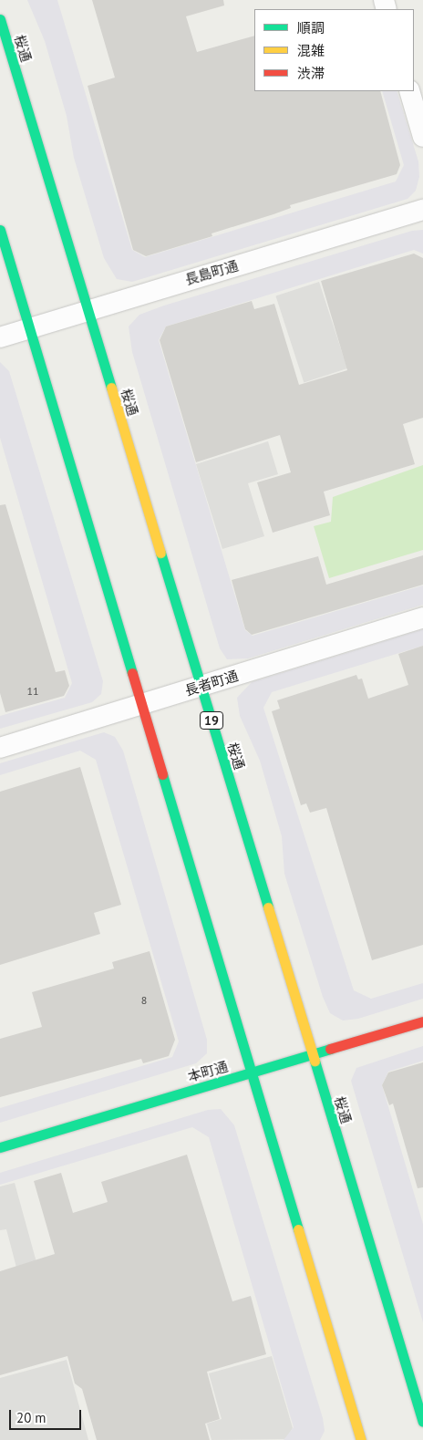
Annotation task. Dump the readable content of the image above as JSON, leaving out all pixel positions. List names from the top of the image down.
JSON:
{
  "streets": {
    "main road": ["桜通", "19", "本町通"],
    "street": ["長島町通", "長者町通"]
  },
  "crossings": [
    ["桜通", "長島町通"],
    ["桜通", "長者町通"],
    ["桜通", "本町通"]
  ],
  "house_numbers": ["11", "8"],
  "legend": ["順調", "混雑", "渋滞"],
  "scale_bar": "20 m"
}
